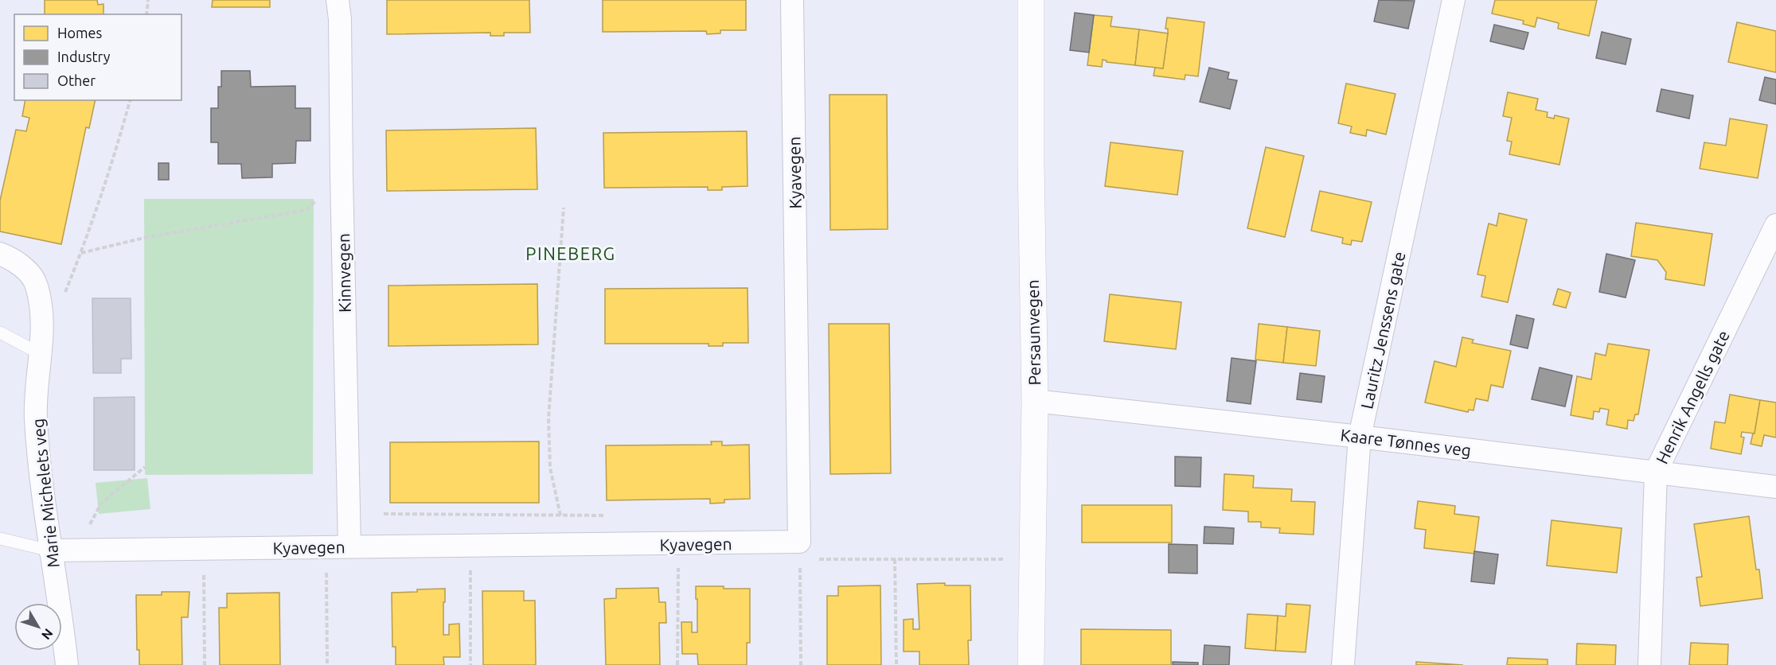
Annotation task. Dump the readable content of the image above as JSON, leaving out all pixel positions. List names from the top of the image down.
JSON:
{
  "streets": {
    "street": [
      "Kyavegen",
      "Kinnvegen",
      "Lauritz Jenssens gate",
      "Persaunvegen",
      "Henrik Angells gate",
      "Kaare Tønnes veg",
      "Marie Michelets veg"
    ]
  },
  "crossings": [
    ["Kyavegen", "Kinnvegen"],
    ["Kyavegen", "Marie Michelets veg"],
    ["Lauritz Jenssens gate", "Kaare Tønnes veg"],
    ["Persaunvegen", "Kaare Tønnes veg"],
    ["Henrik Angells gate", "Kaare Tønnes veg"]
  ],
  "districts": ["PINEBERG"],
  "legend": ["Homes", "Industry", "Other"],
  "north": "bottom right"
}
